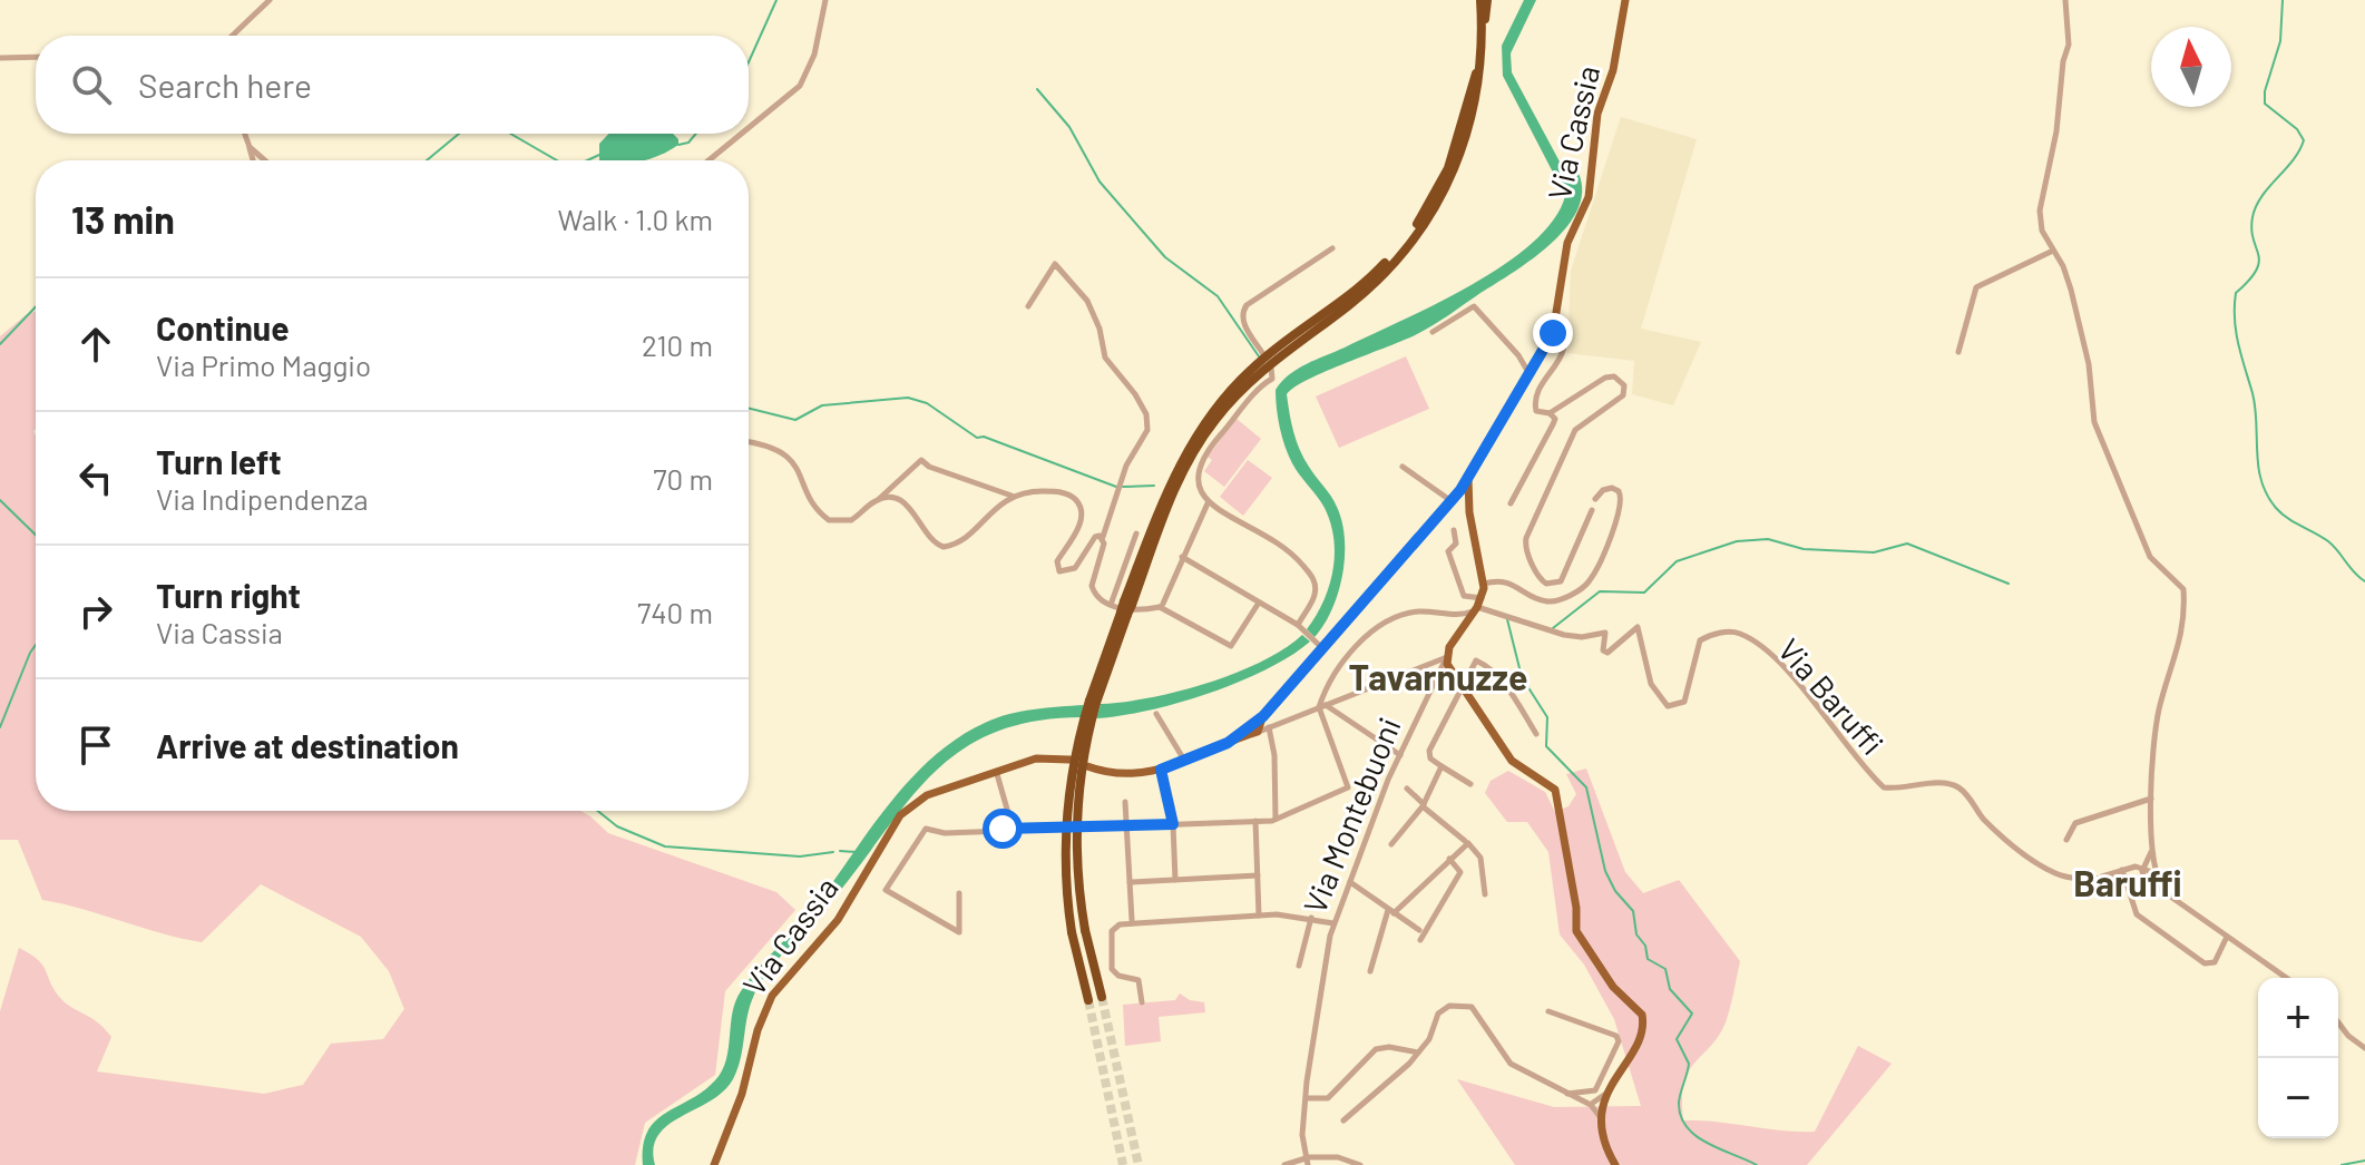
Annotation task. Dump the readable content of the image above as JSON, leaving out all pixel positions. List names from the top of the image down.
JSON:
{
  "streets": {
    "main road": ["Via Cassia", "Via Montebuoni"],
    "street": ["Via Baruffi"]
  },
  "crossings": [
    ["Via Baruffi", "Via Montebuoni"]
  ],
  "districts": ["Tavarnuzze", "Baruffi"],
  "north": "top",
  "page": {
    "search": "Search here",
    "heading": ["13 min", "Walk · 1.0 km"],
    "list": [
      ["Continue", "Via Primo Maggio", "210 m"],
      ["Turn left", "Via Indipendenza", "70 m"],
      ["Turn right", "Via Cassia", "740 m"],
      "Arrive at destination"
    ],
    "map_buttons": ["+", "−"]
  }
}
